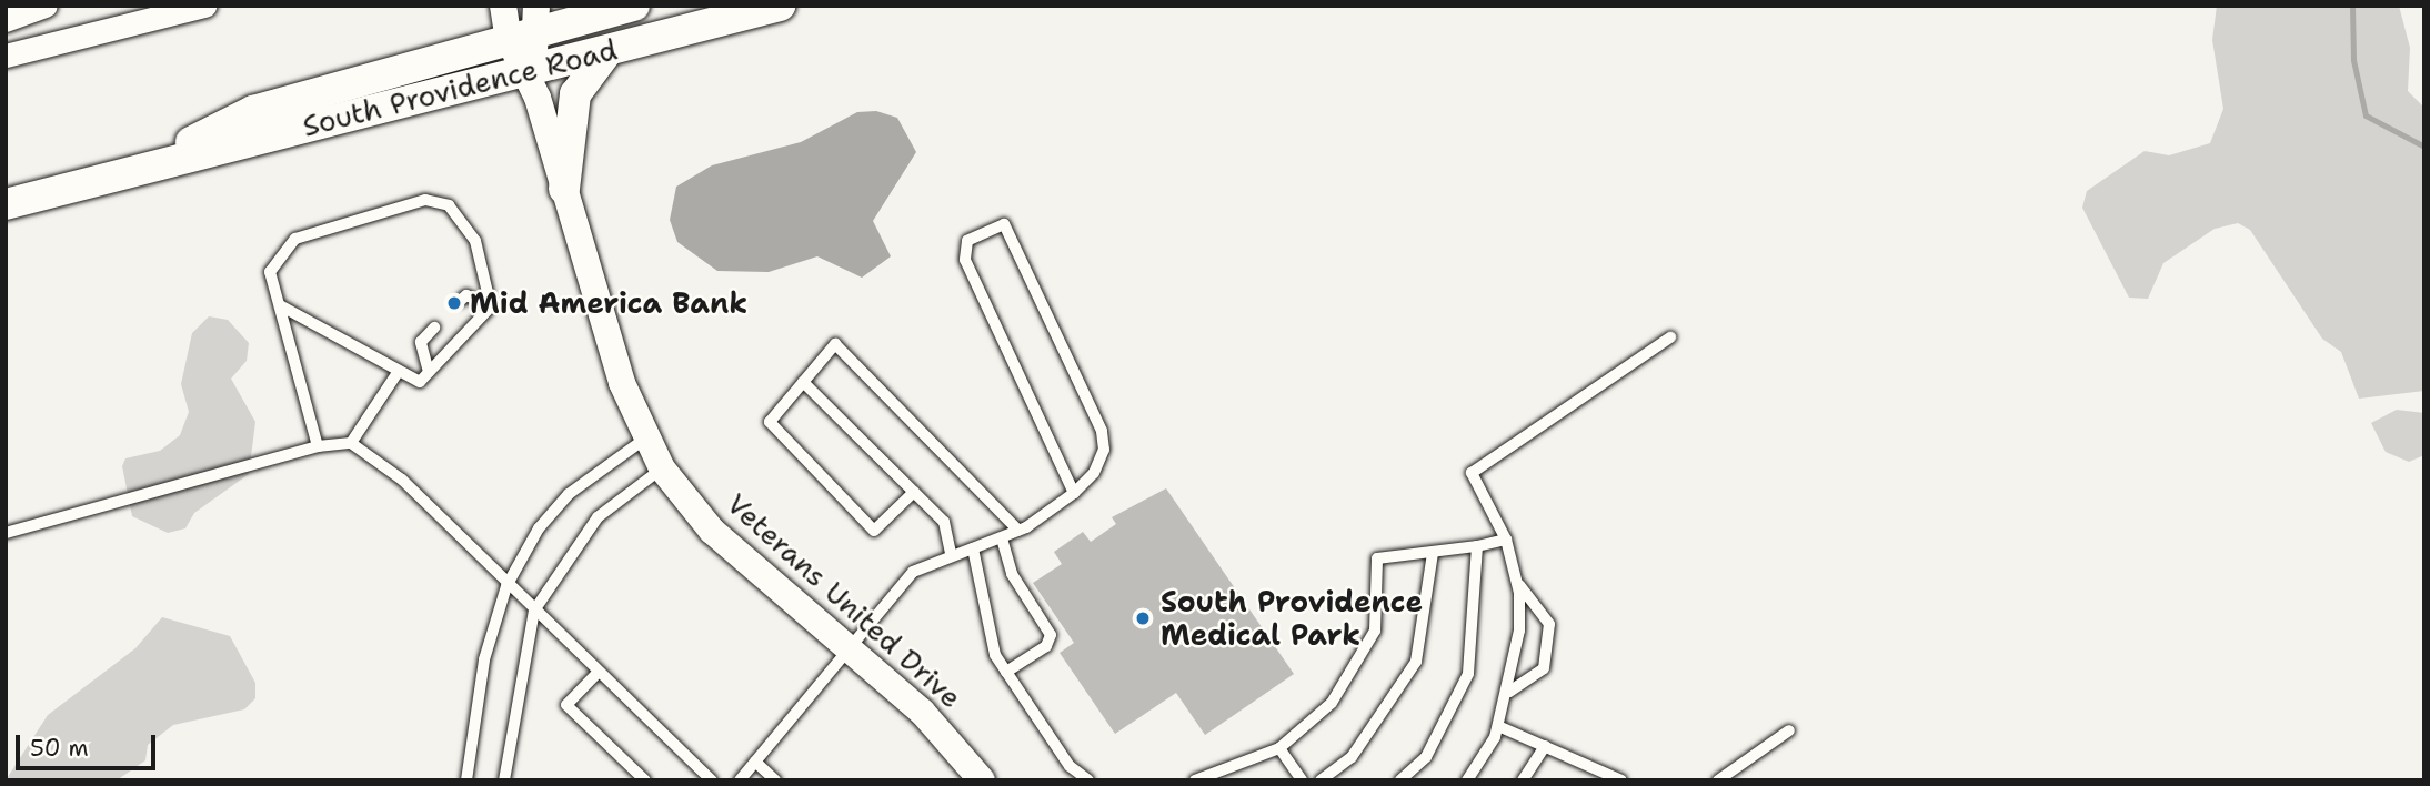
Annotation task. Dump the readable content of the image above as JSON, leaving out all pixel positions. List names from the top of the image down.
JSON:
{
  "streets": {
    "main road": ["South Providence Road"],
    "street": ["Veterans United Drive"]
  },
  "crossings": [
    ["South Providence Road", "Veterans United Drive"]
  ],
  "places": ["Mid America Bank", "South Providence Medical Park"],
  "scale_bar": "50 m"
}
